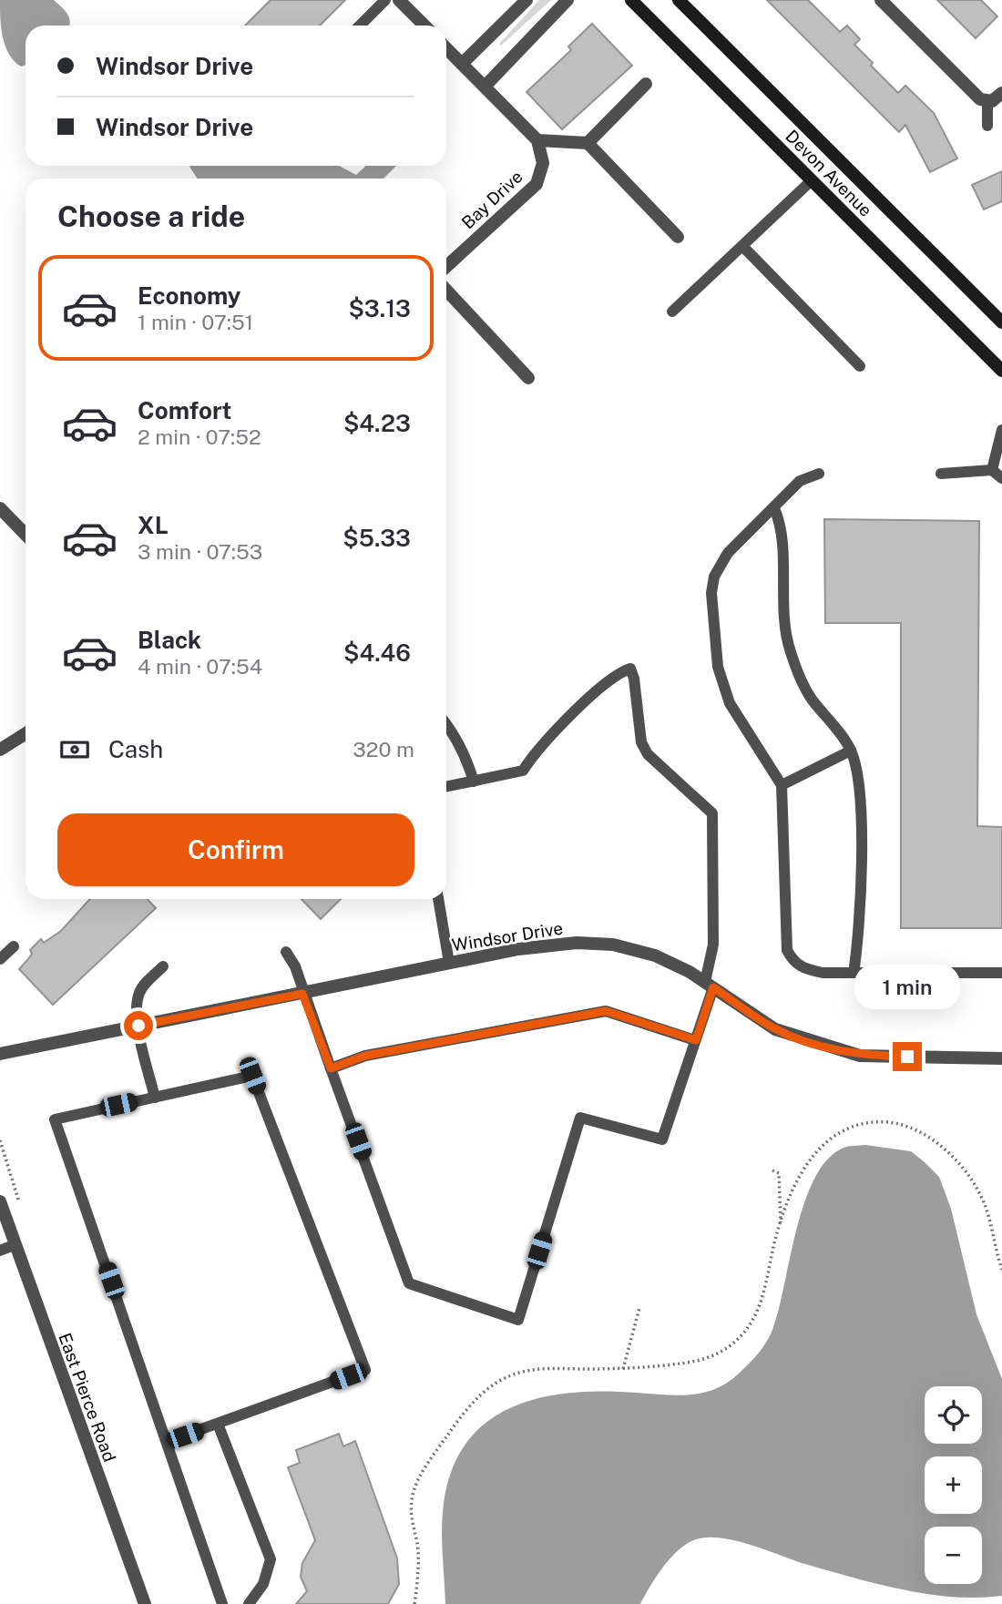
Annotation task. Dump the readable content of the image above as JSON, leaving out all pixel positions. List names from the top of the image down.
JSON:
{
  "streets": {
    "main road": ["Devon Avenue"],
    "street": ["Bay Drive", "Windsor Drive", "East Pierce Road"]
  },
  "page": {
    "banner": ["Windsor Drive", "Windsor Drive"],
    "heading": "Choose a ride",
    "list": [
      {
        "name": "Economy",
        "note": "1 min · 07:51",
        "value": "$3.13"
      },
      {
        "name": "Comfort",
        "note": "2 min · 07:52",
        "value": "$4.23"
      },
      {
        "name": "XL",
        "note": "3 min · 07:53",
        "value": "$5.33"
      },
      {
        "name": "Black",
        "note": "4 min · 07:54",
        "value": "$4.46"
      }
    ],
    "pay": ["Cash", "320 m"],
    "buttons": "Confirm",
    "bubble": "1 min",
    "map_buttons": ["+", "−"]
  }
}
